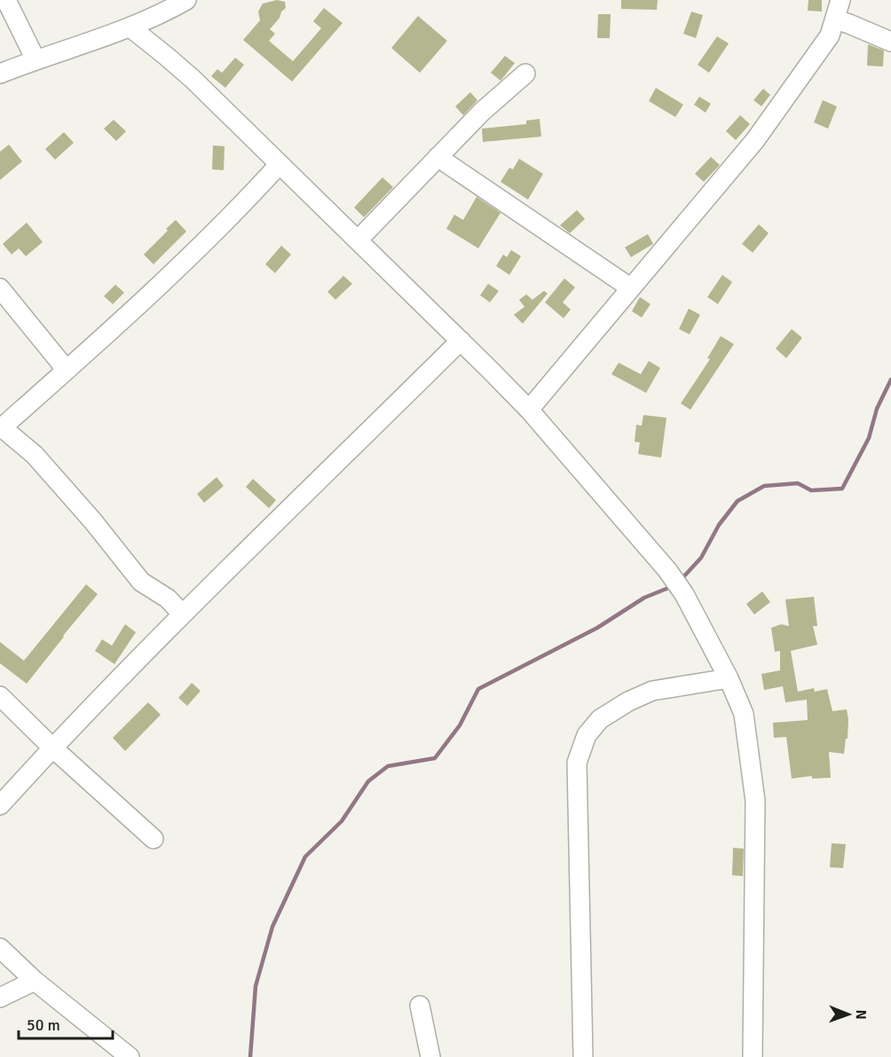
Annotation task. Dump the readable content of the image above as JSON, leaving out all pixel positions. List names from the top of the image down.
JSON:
{
  "scale_bar": "50 m",
  "north": "right"
}
